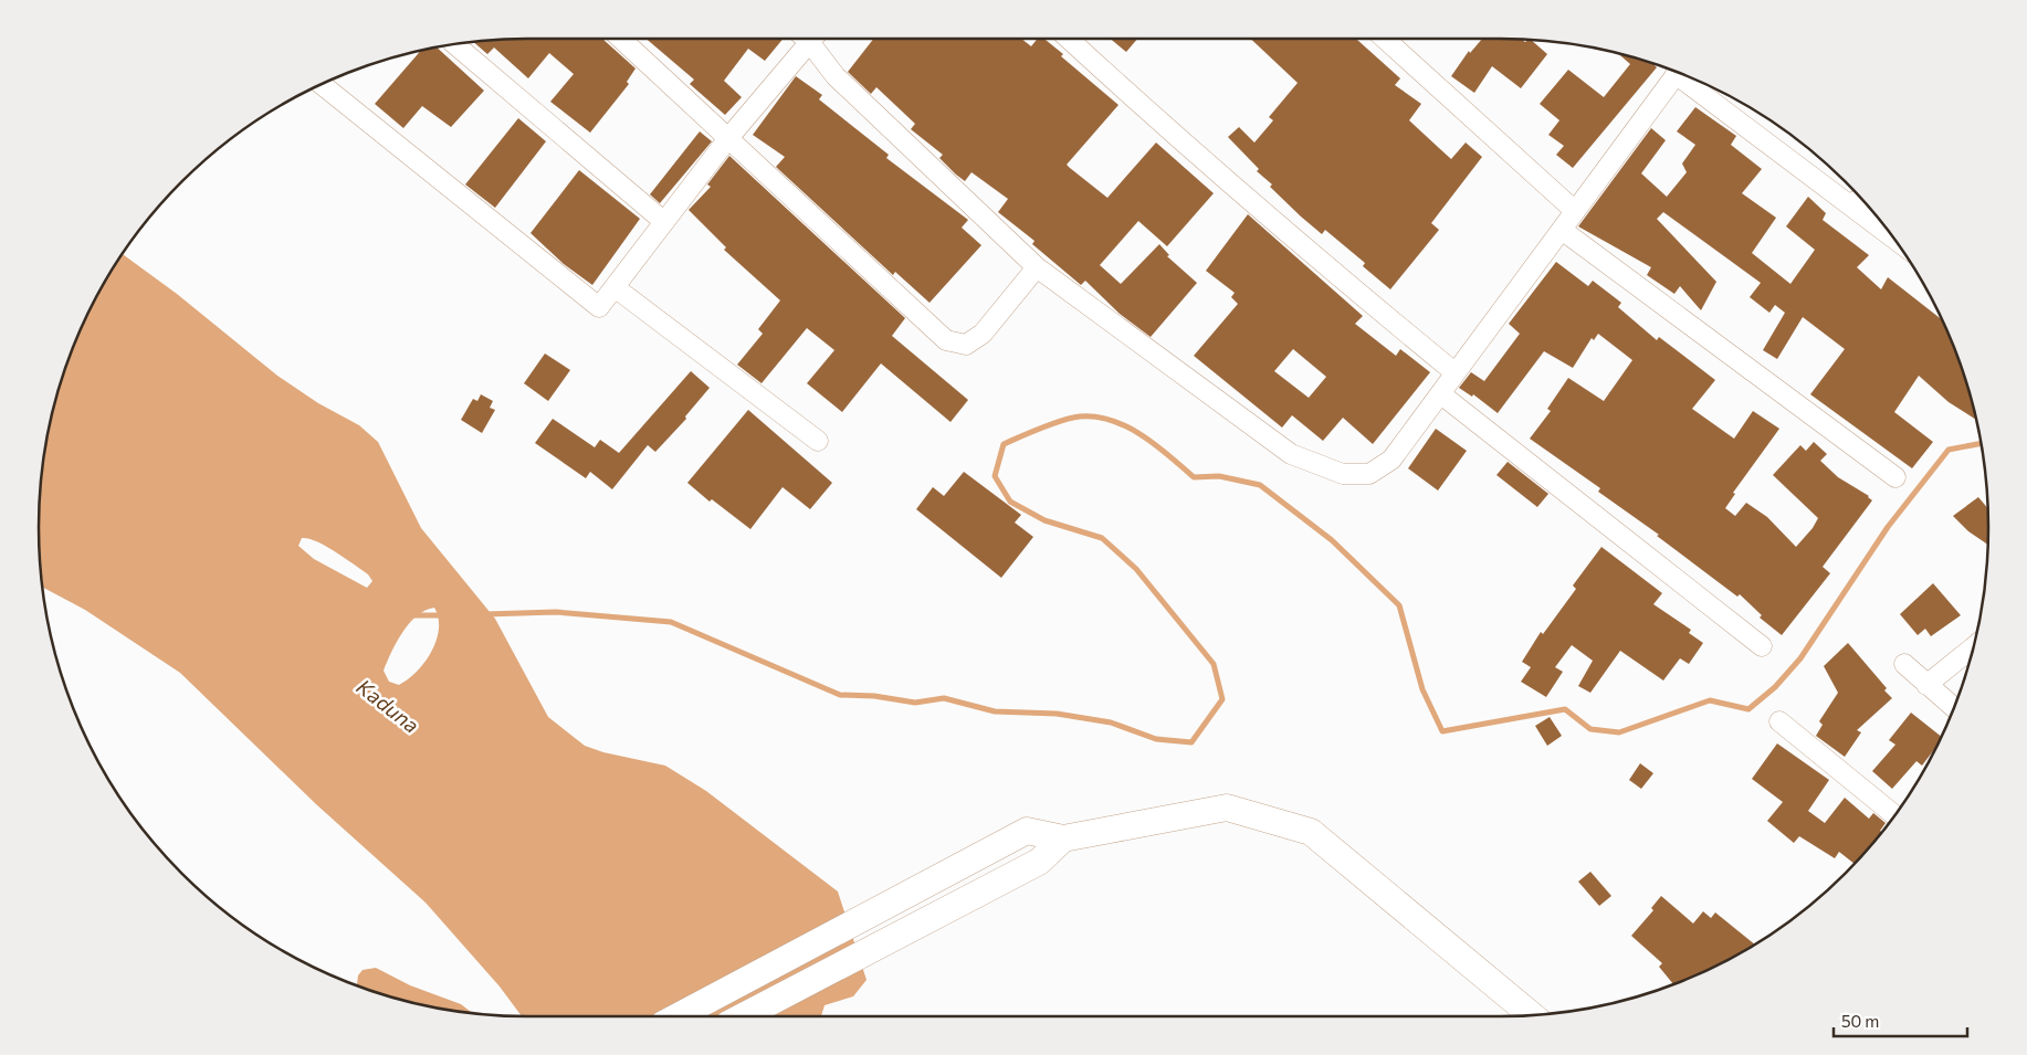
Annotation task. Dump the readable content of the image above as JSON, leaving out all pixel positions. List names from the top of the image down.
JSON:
{
  "water": ["Kaduna"],
  "scale_bar": "50 m"
}
